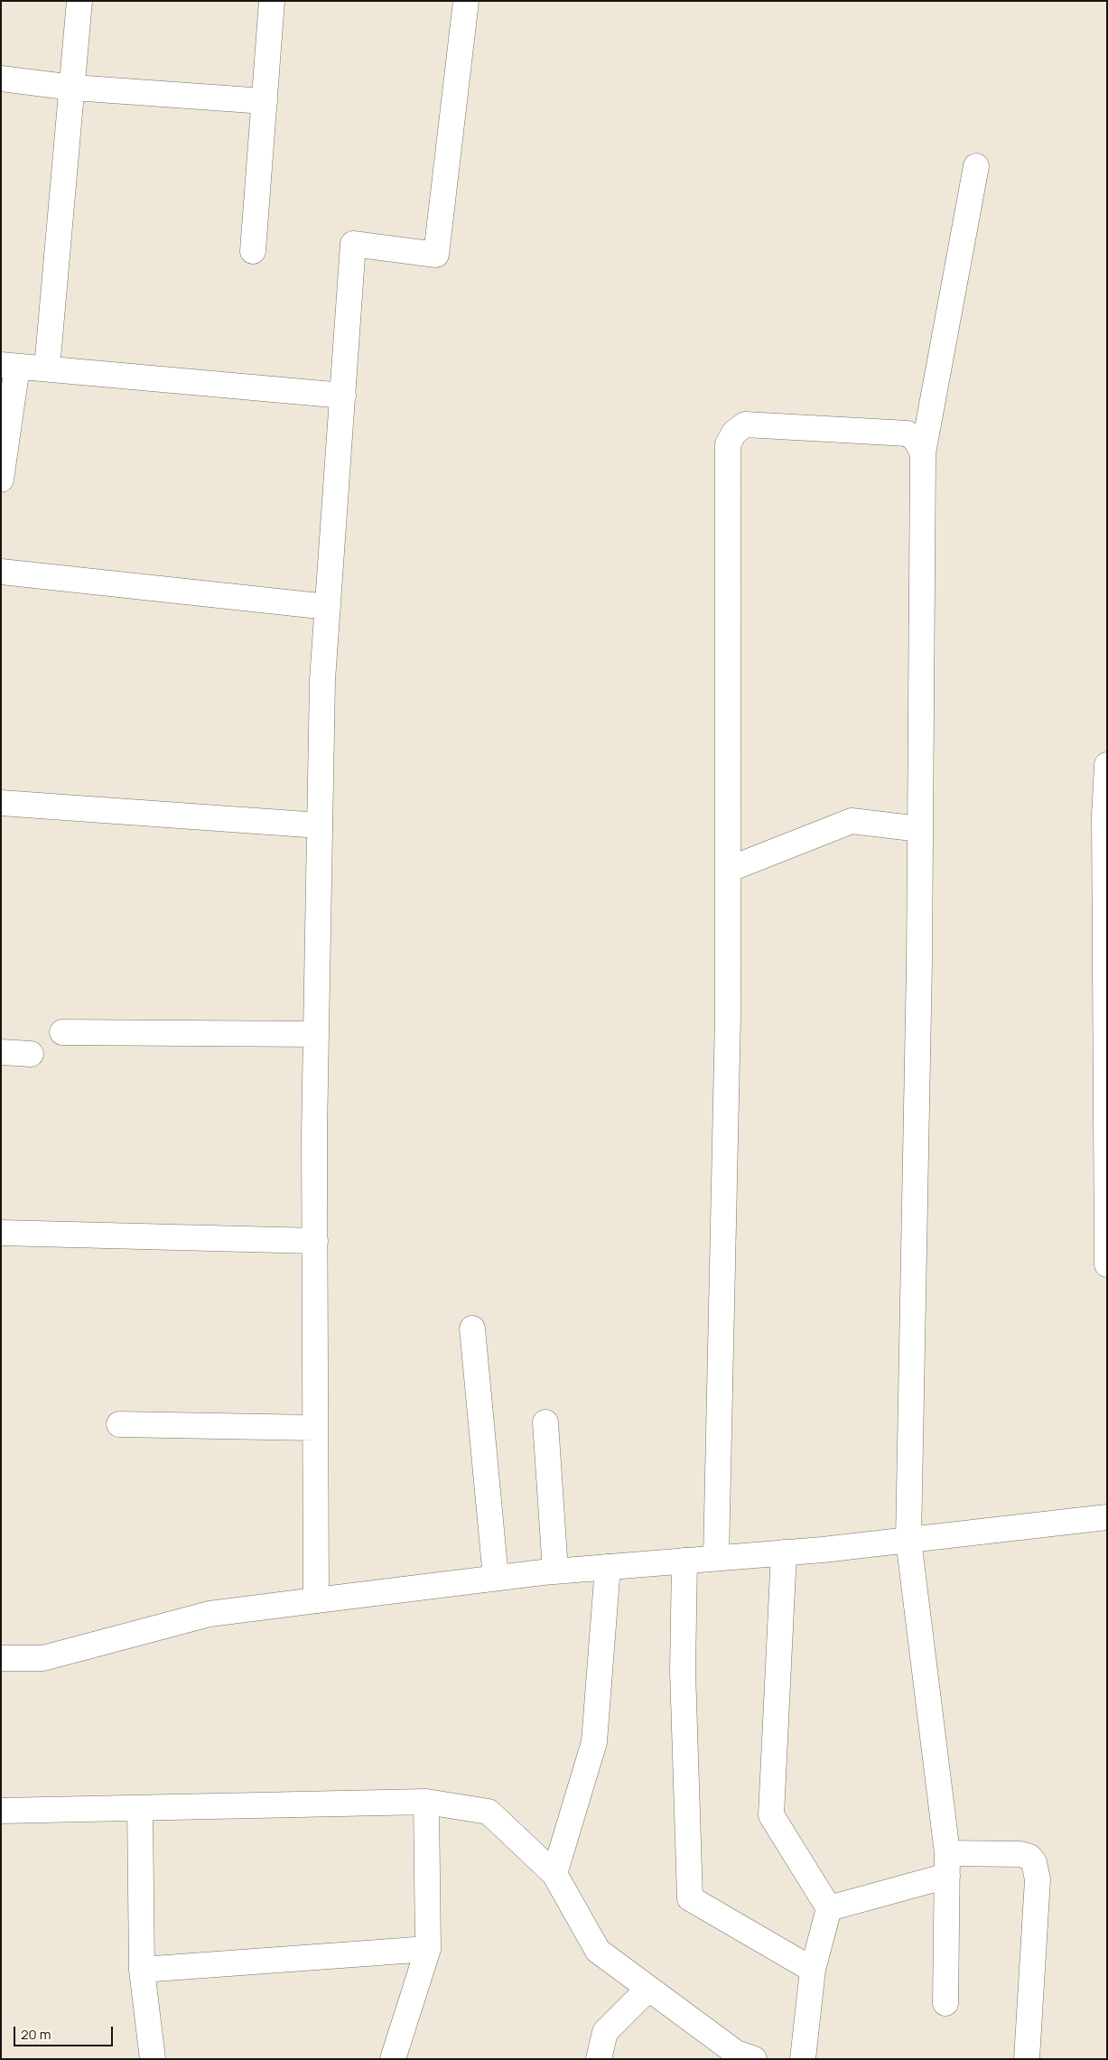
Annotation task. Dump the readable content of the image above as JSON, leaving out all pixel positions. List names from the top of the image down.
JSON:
{
  "scale_bar": "20 m"
}
